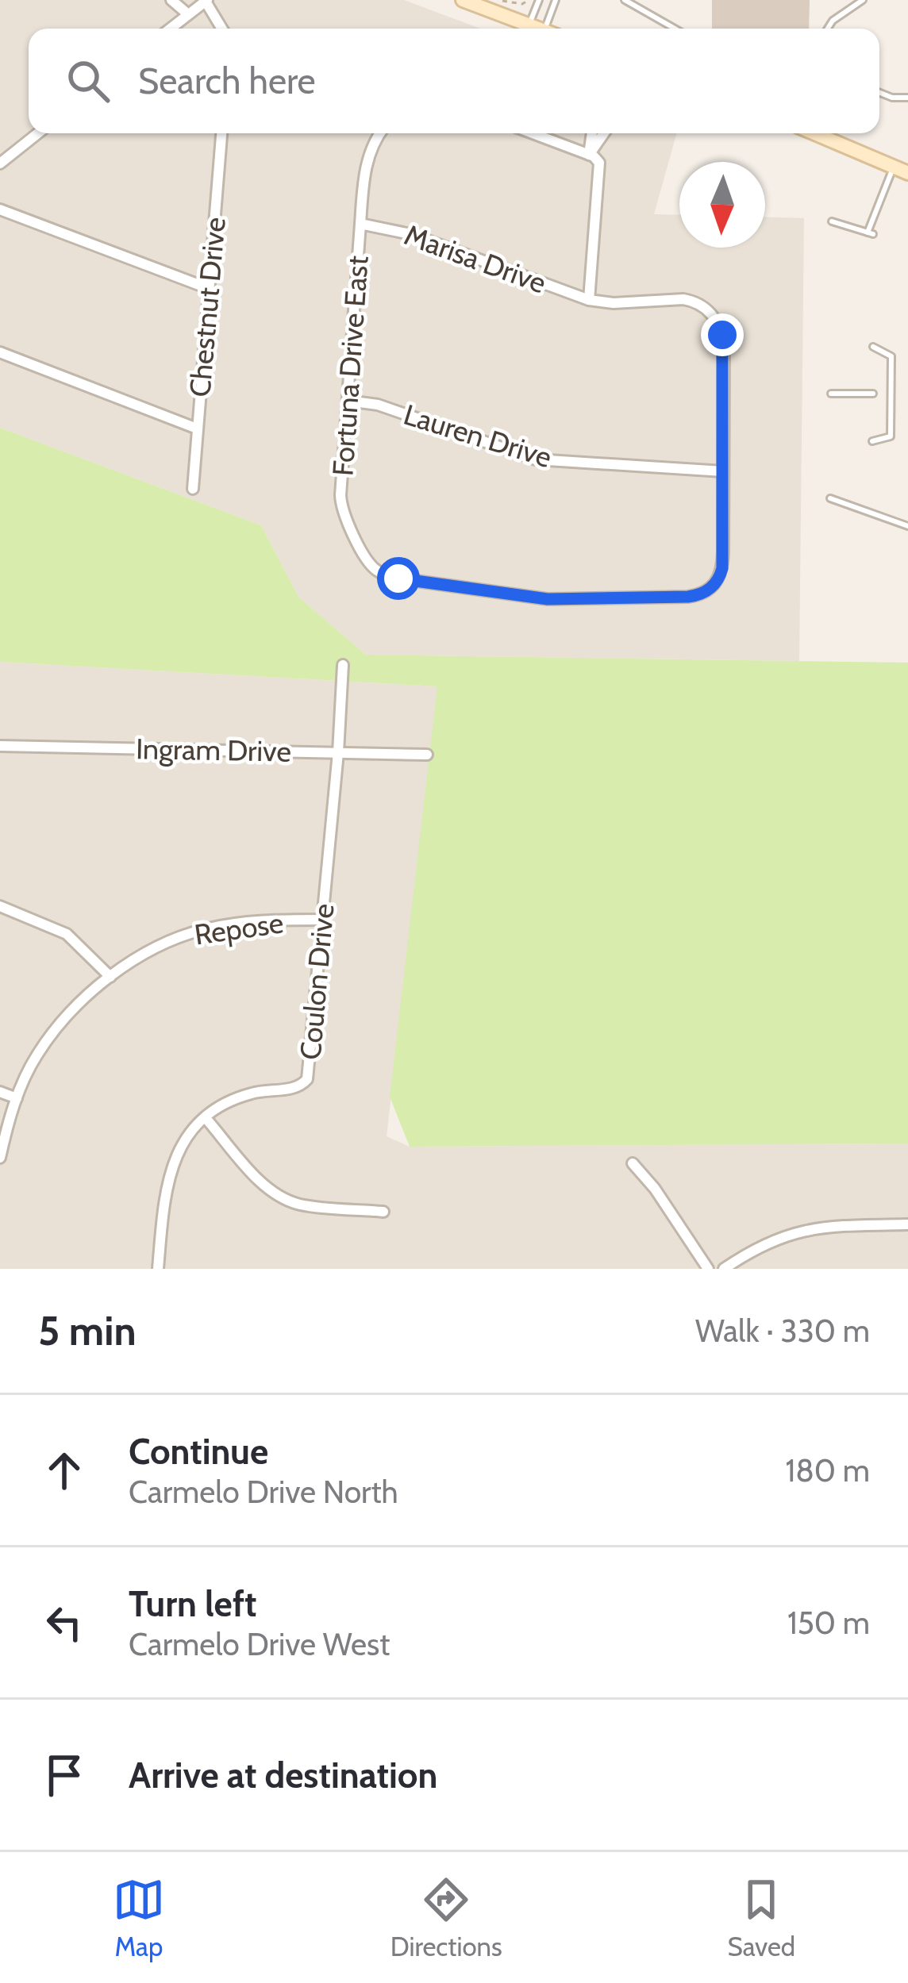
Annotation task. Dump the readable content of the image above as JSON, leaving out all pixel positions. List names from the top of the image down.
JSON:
{
  "streets": {
    "street": [
      "Marisa Drive",
      "Chestnut Drive",
      "Fortuna Drive East",
      "Lauren Drive",
      "Ingram Drive",
      "Repose",
      "Coulon Drive"
    ]
  },
  "crossings": [
    ["Marisa Drive", "Fortuna Drive East"],
    ["Marisa Drive", "Lauren Drive"],
    ["Fortuna Drive East", "Lauren Drive"],
    ["Ingram Drive", "Coulon Drive"],
    ["Repose", "Coulon Drive"]
  ],
  "north": "bottom",
  "page": {
    "search": "Search here",
    "heading": ["5 min", "Walk · 330 m"],
    "list": [
      ["Continue", "Carmelo Drive North", "180 m"],
      ["Turn left", "Carmelo Drive West", "150 m"],
      "Arrive at destination"
    ],
    "nav": ["Map", "Directions", "Saved"]
  }
}
